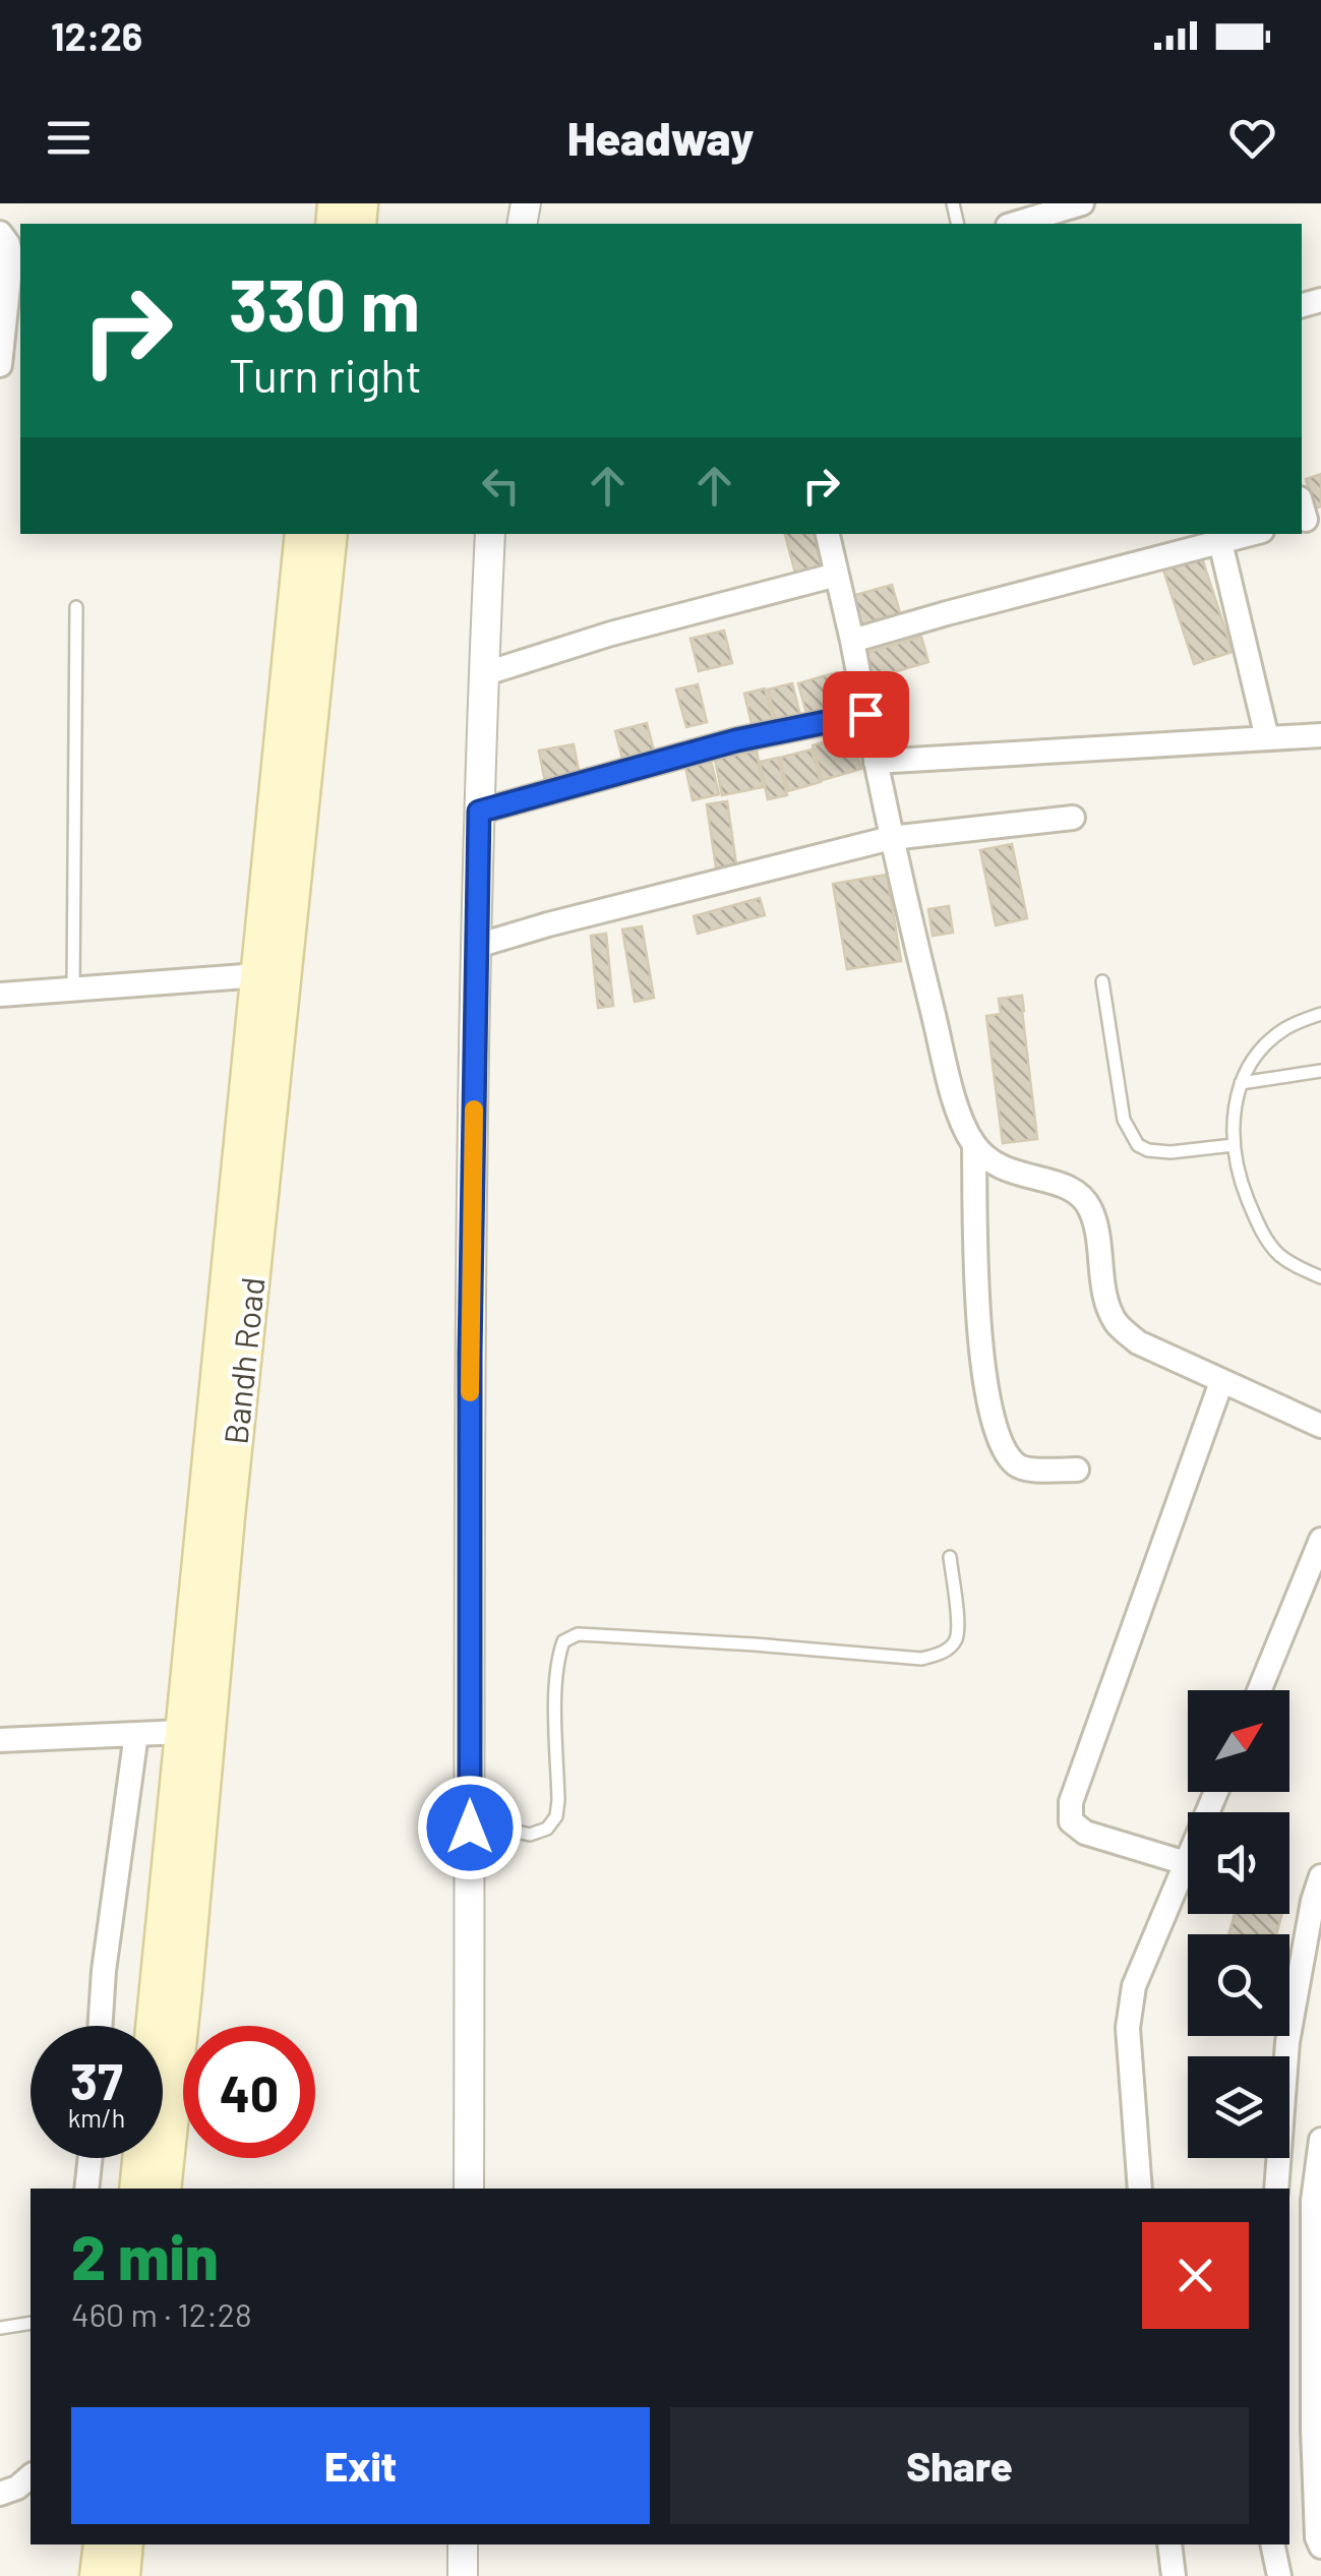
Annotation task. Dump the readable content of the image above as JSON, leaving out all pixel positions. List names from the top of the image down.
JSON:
{
  "streets": {
    "main road": ["Bandh Road"]
  },
  "north": "top right",
  "page": {
    "status": "12:26",
    "header": "Headway",
    "turn": ["330 m", "Turn right"],
    "speed": "37 km/h",
    "limit": "40",
    "heading": ["2 min", "460 m · 12:28"],
    "buttons": ["Exit", "Share"]
  }
}
